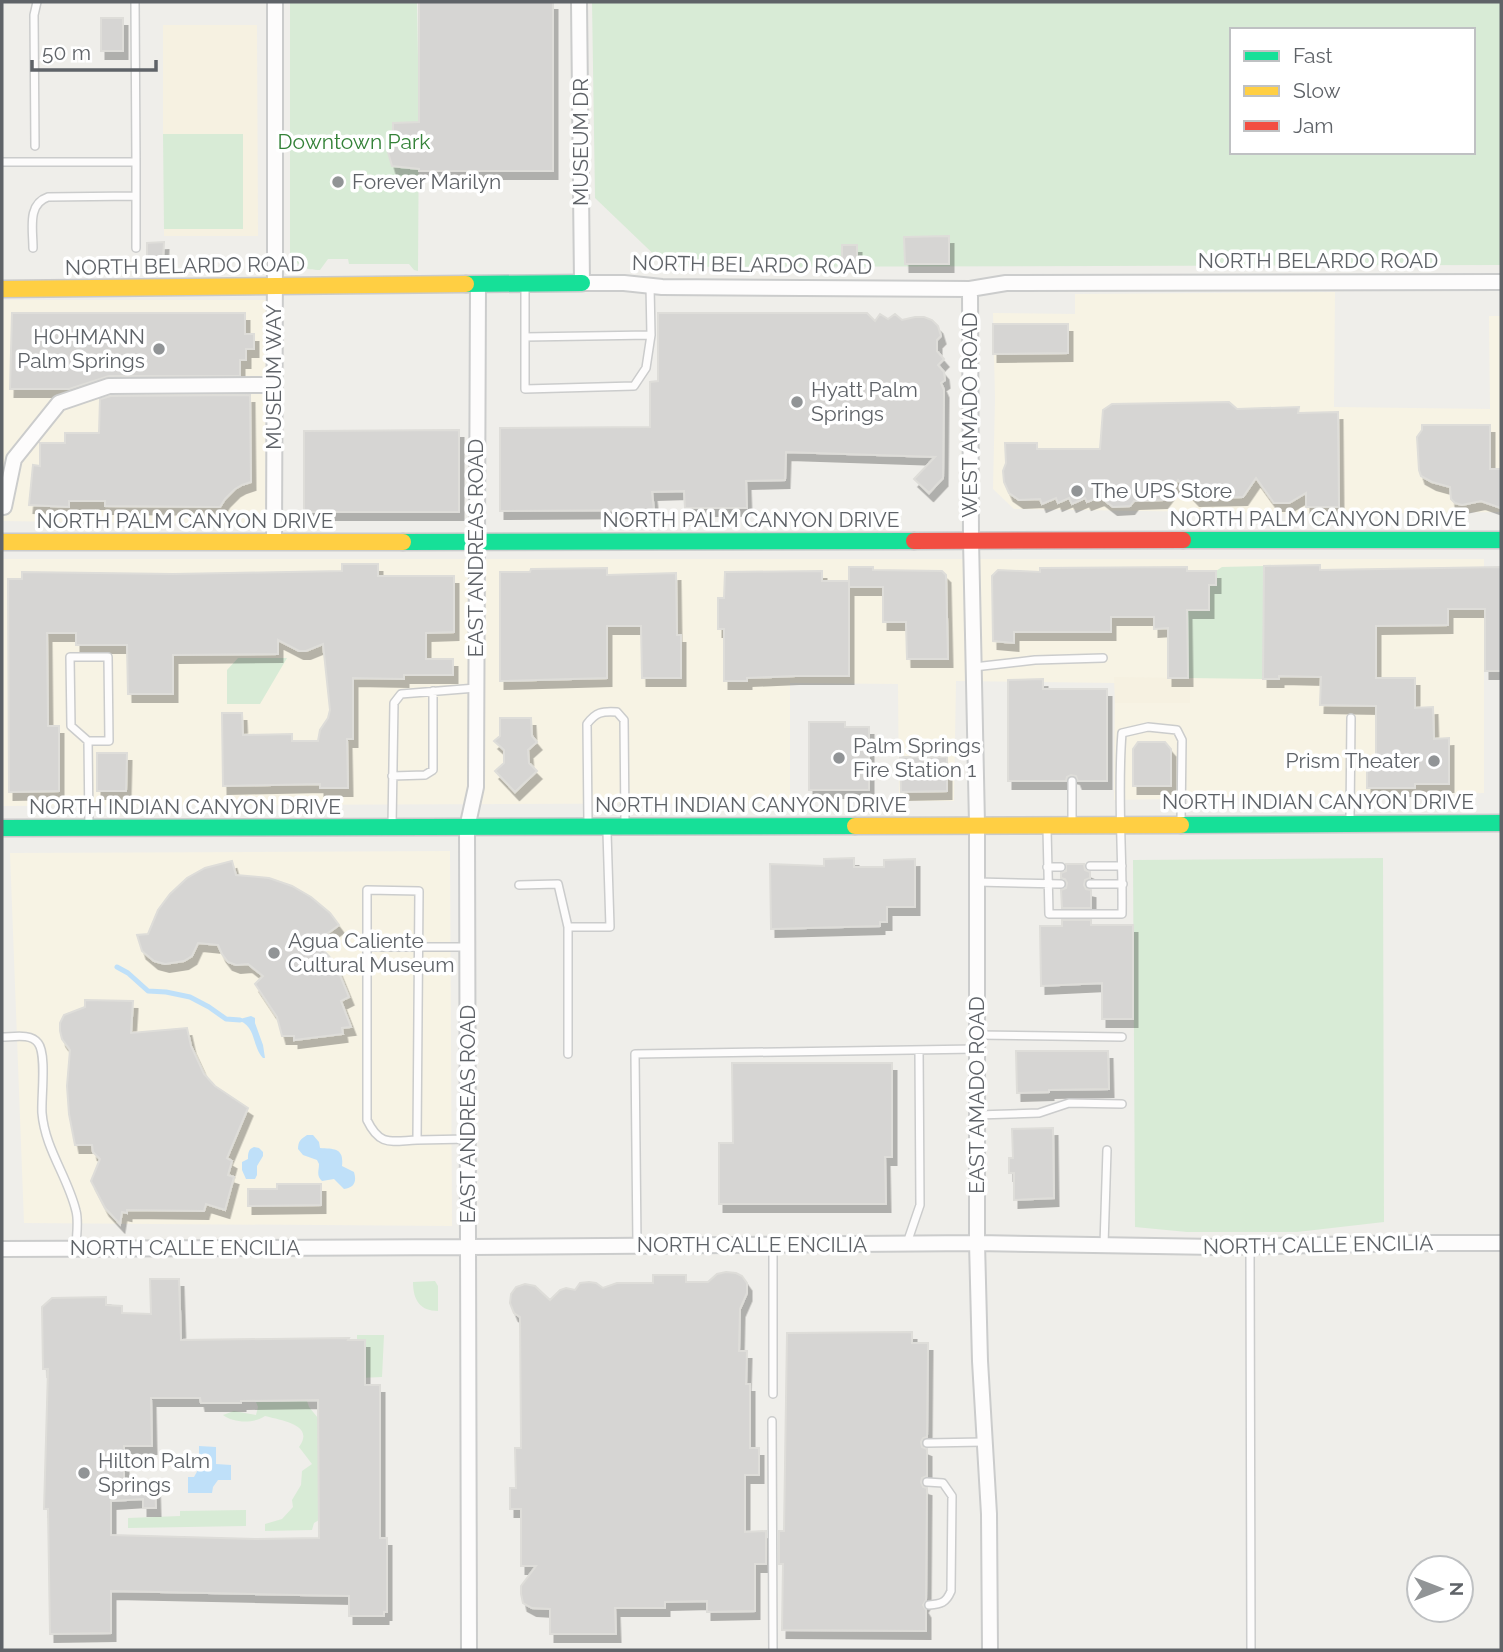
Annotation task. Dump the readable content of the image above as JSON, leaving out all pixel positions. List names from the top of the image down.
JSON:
{
  "streets": {
    "main road": ["NORTH BELARDO ROAD", "NORTH PALM CANYON DRIVE", "NORTH INDIAN CANYON DRIVE"],
    "street": [
      "MUSEUM DR",
      "MUSEUM WAY",
      "WEST AMADO ROAD",
      "EAST ANDREAS ROAD",
      "EAST AMADO ROAD",
      "NORTH CALLE ENCILIA"
    ]
  },
  "crossings": [
    ["MUSEUM DR", "NORTH BELARDO ROAD"],
    ["NORTH BELARDO ROAD", "MUSEUM WAY"],
    ["NORTH BELARDO ROAD", "WEST AMADO ROAD"],
    ["NORTH BELARDO ROAD", "EAST ANDREAS ROAD"],
    ["MUSEUM WAY", "NORTH PALM CANYON DRIVE"],
    ["WEST AMADO ROAD", "NORTH PALM CANYON DRIVE"],
    ["WEST AMADO ROAD", "EAST AMADO ROAD"],
    ["NORTH PALM CANYON DRIVE", "EAST ANDREAS ROAD"],
    ["NORTH PALM CANYON DRIVE", "EAST AMADO ROAD"],
    ["EAST ANDREAS ROAD", "NORTH INDIAN CANYON DRIVE"],
    ["EAST ANDREAS ROAD", "NORTH CALLE ENCILIA"],
    ["NORTH INDIAN CANYON DRIVE", "EAST AMADO ROAD"],
    ["EAST AMADO ROAD", "NORTH CALLE ENCILIA"]
  ],
  "parks": ["Downtown Park"],
  "places": [
    "Forever Marilyn",
    "HOHMANN Palm Springs",
    "Hyatt Palm Springs",
    "The UPS Store",
    "Palm Springs Fire Station 1",
    "Prism Theater",
    "Agua Caliente Cultural Museum",
    "Hilton Palm Springs"
  ],
  "legend": ["Fast", "Slow", "Jam"],
  "scale_bar": "50 m",
  "north": "right"
}
